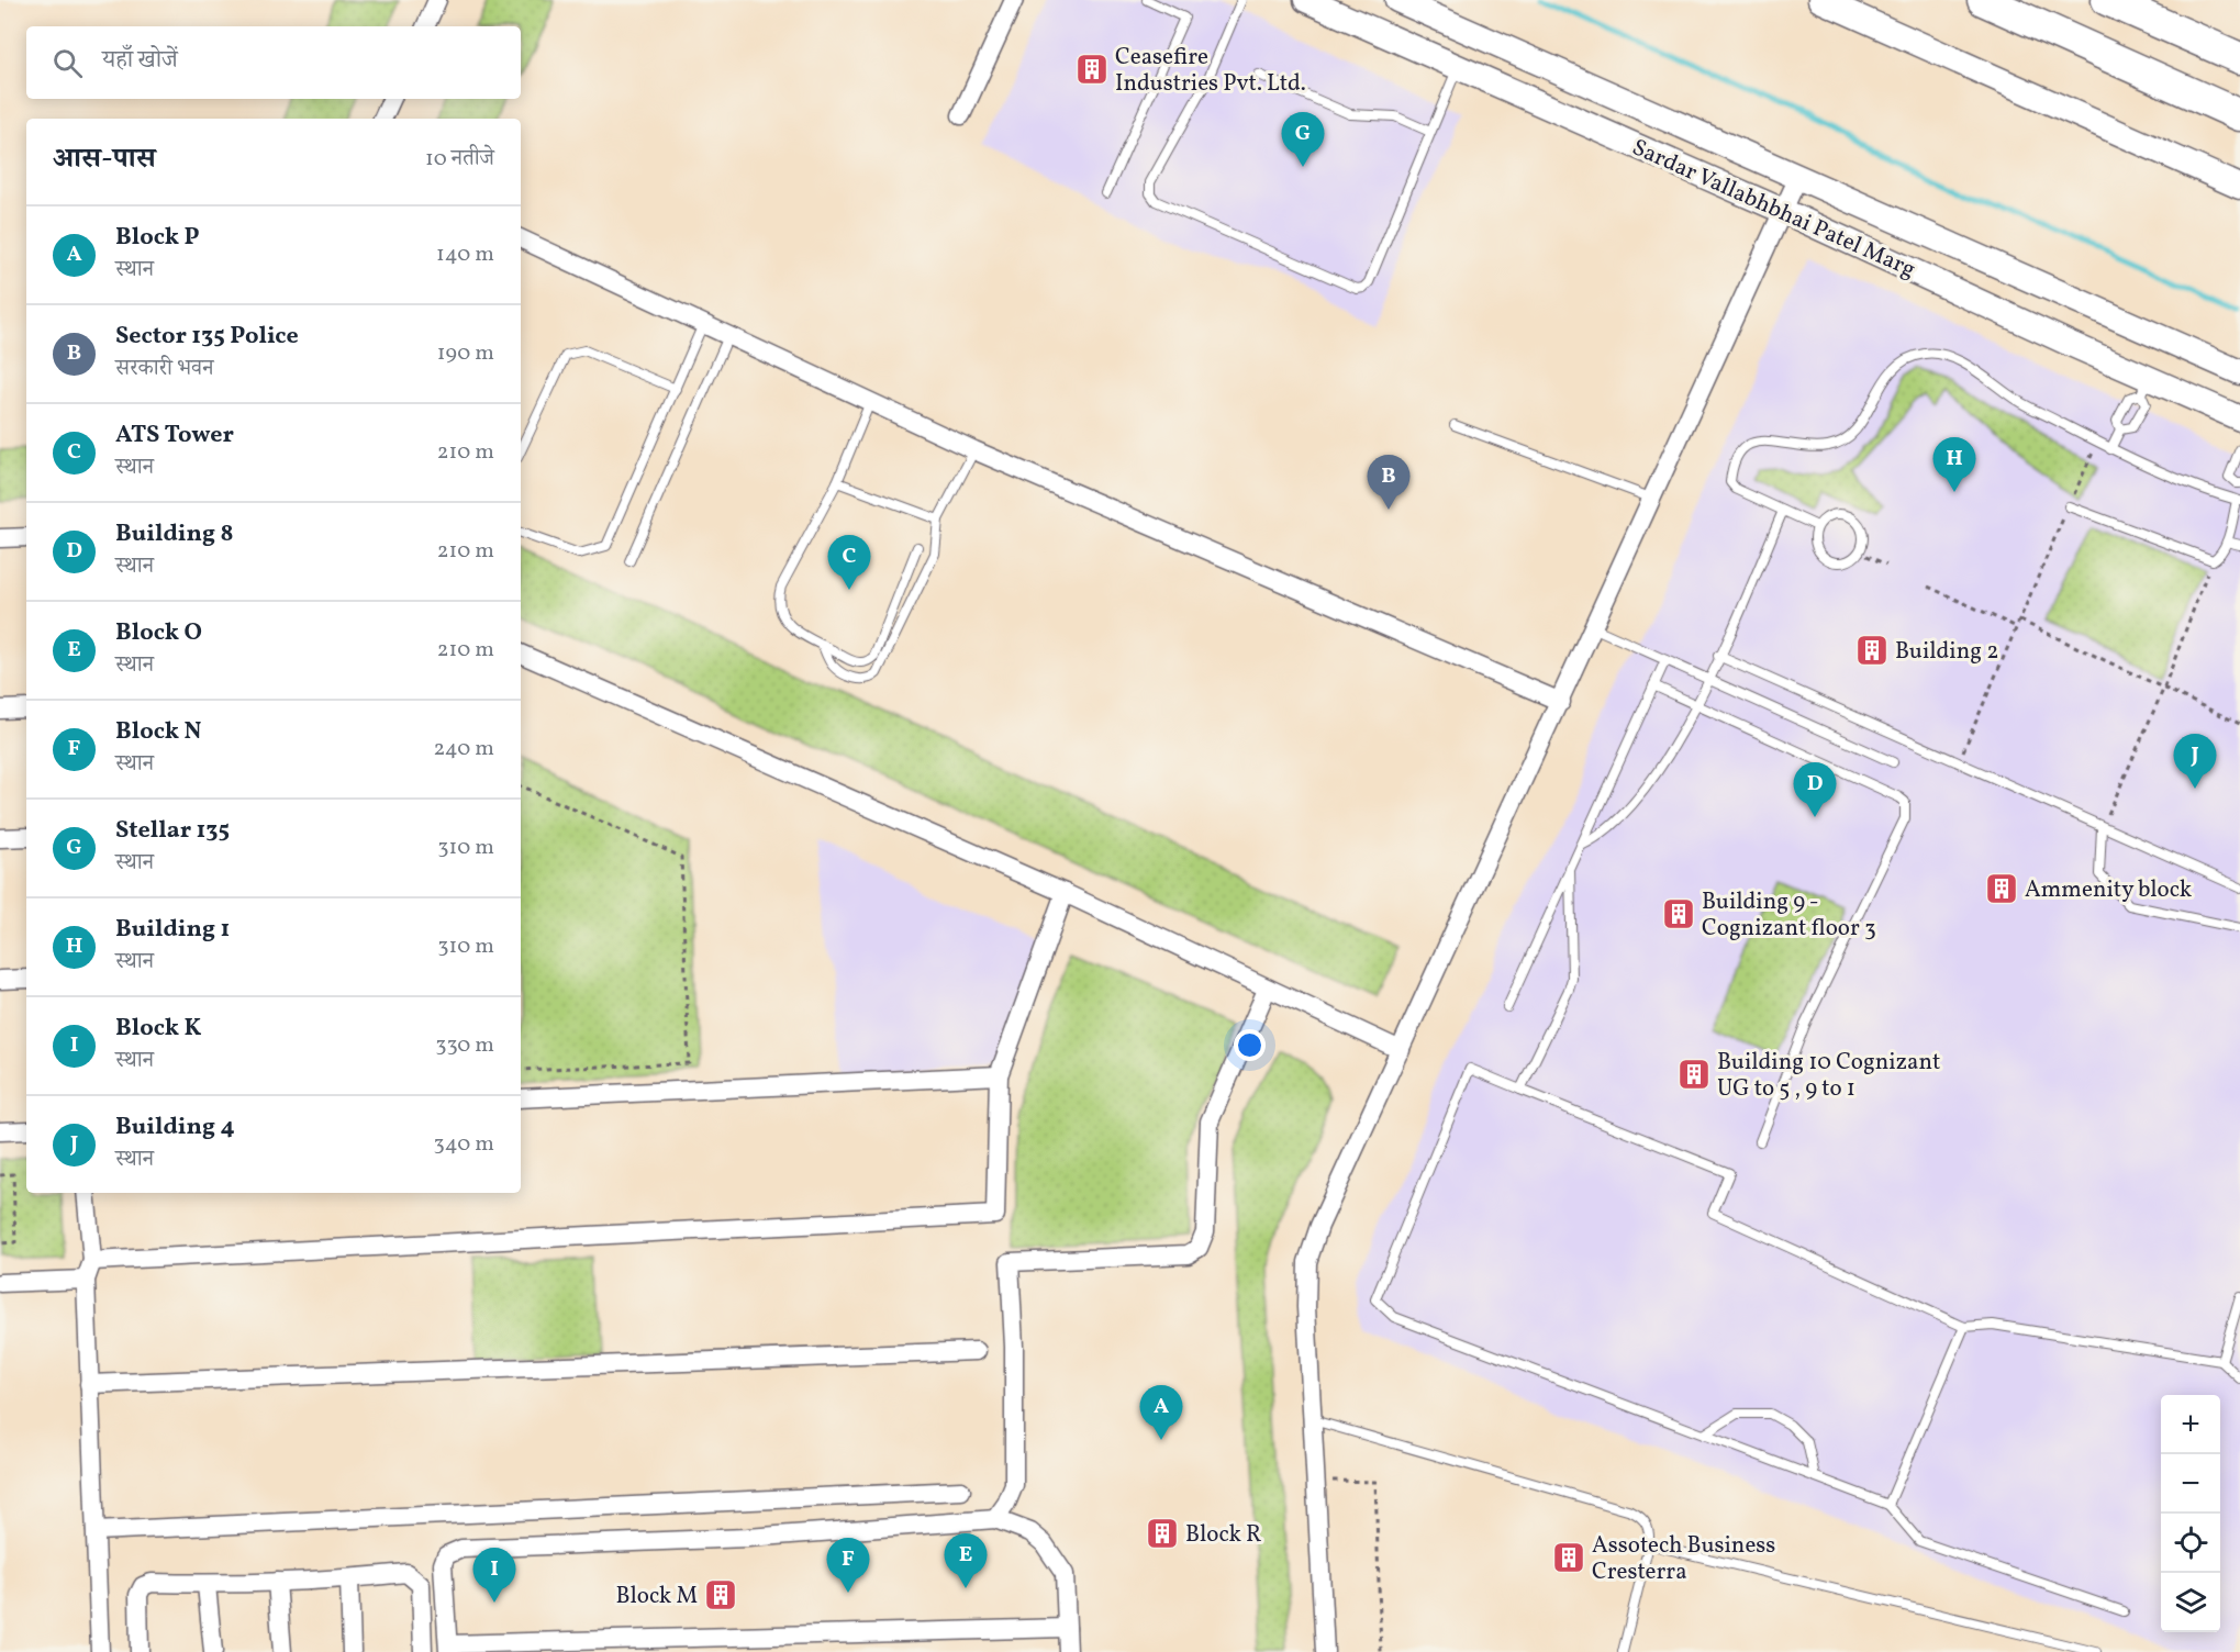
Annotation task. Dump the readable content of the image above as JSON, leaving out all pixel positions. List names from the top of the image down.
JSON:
{
  "streets": {
    "street": ["Sardar Vallabhbhai Patel Marg"]
  },
  "places": {
    "building": [
      "Ceasefire Industries Pvt. Ltd.",
      "Building 2",
      "Ammenity block",
      "Building 9 - Cognizant floor 3",
      "Building 10 Cognizant UG to 5 , 9 to 1",
      "Block R",
      "Assotech Business Cresterra",
      "Block M"
    ]
  },
  "page": {
    "search": "यहाँ खोजें",
    "pins": [
      "G",
      "H",
      "B",
      "C",
      "J",
      "D",
      "A",
      "E",
      "F",
      "I"
    ],
    "heading": ["आस-पास", "10 नतीजे"],
    "list": [
      {
        "mark": "A",
        "name": "Block P",
        "note": "स्थान",
        "value": "140 m"
      },
      {
        "mark": "B",
        "name": "Sector 135 Police",
        "note": "सरकारी भवन",
        "value": "190 m"
      },
      {
        "mark": "C",
        "name": "ATS Tower",
        "note": "स्थान",
        "value": "210 m"
      },
      {
        "mark": "D",
        "name": "Building 8",
        "note": "स्थान",
        "value": "210 m"
      },
      {
        "mark": "E",
        "name": "Block O",
        "note": "स्थान",
        "value": "210 m"
      },
      {
        "mark": "F",
        "name": "Block N",
        "note": "स्थान",
        "value": "240 m"
      },
      {
        "mark": "G",
        "name": "Stellar 135",
        "note": "स्थान",
        "value": "310 m"
      },
      {
        "mark": "H",
        "name": "Building 1",
        "note": "स्थान",
        "value": "310 m"
      },
      {
        "mark": "I",
        "name": "Block K",
        "note": "स्थान",
        "value": "330 m"
      },
      {
        "mark": "J",
        "name": "Building 4",
        "note": "स्थान",
        "value": "340 m"
      }
    ],
    "map_buttons": ["+", "−"]
  }
}
